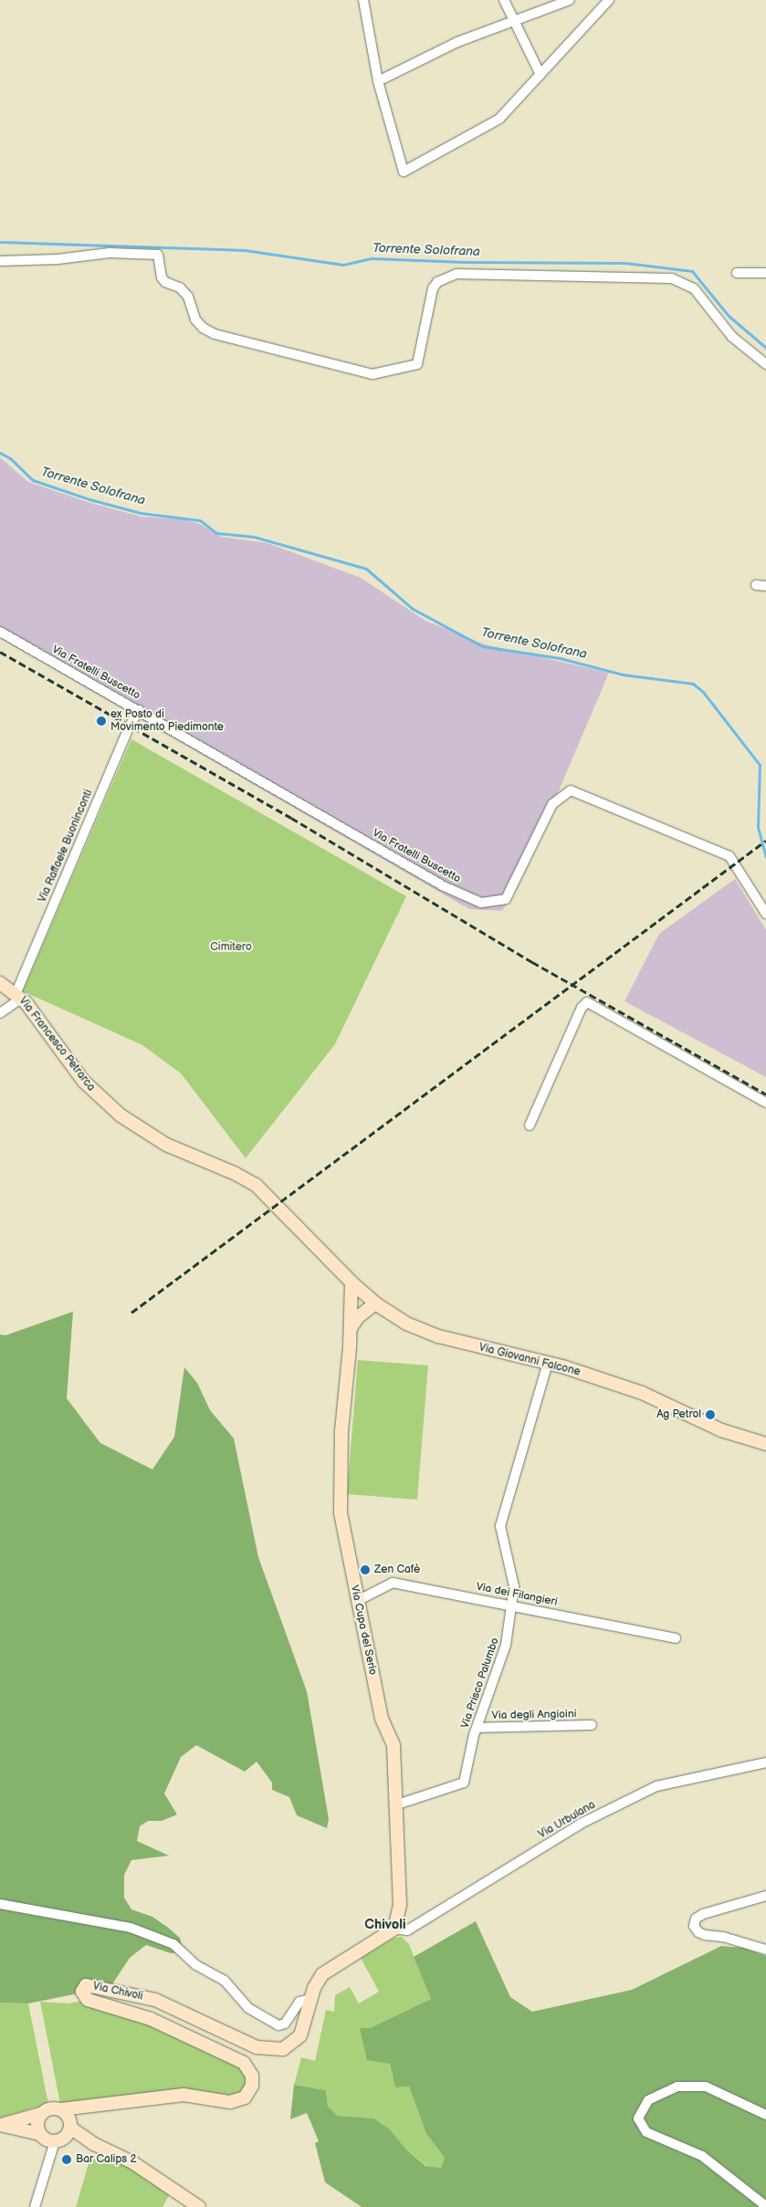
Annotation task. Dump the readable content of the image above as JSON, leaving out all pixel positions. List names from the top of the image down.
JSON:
{
  "streets": {
    "street": [
      "Via Fratelli Buscetto",
      "Via Raffaele Buoninconti",
      "Via Francesco Petrarca",
      "Via Giovanni Falcone",
      "Via dei Filangieri",
      "Via Cupa del Serio",
      "Via Prisco Palumbo",
      "Via degli Angioini",
      "Via Urbulana",
      "Via Chivoli"
    ]
  },
  "crossings": [
    ["Via Fratelli Buscetto", "Via Raffaele Buoninconti"],
    ["Via Raffaele Buoninconti", "Via Francesco Petrarca"],
    ["Via Francesco Petrarca", "Via Giovanni Falcone"],
    ["Via Francesco Petrarca", "Via Cupa del Serio"],
    ["Via Giovanni Falcone", "Via Cupa del Serio"],
    ["Via Giovanni Falcone", "Via Prisco Palumbo"],
    ["Via dei Filangieri", "Via Cupa del Serio"],
    ["Via dei Filangieri", "Via Prisco Palumbo"],
    ["Via Cupa del Serio", "Via Prisco Palumbo"],
    ["Via Cupa del Serio", "Via Urbulana"],
    ["Via Cupa del Serio", "Via Chivoli"],
    ["Via Prisco Palumbo", "Via degli Angioini"],
    ["Via Urbulana", "Via Chivoli"]
  ],
  "districts": ["Chivoli"],
  "water": ["Torrente Solofrana"],
  "parks": ["Cimitero"],
  "places": [
    "ex Posto di Movimento Piedimonte",
    "Ag Petrol",
    "Zen Cafè",
    "Bar Calips 2"
  ]
}
